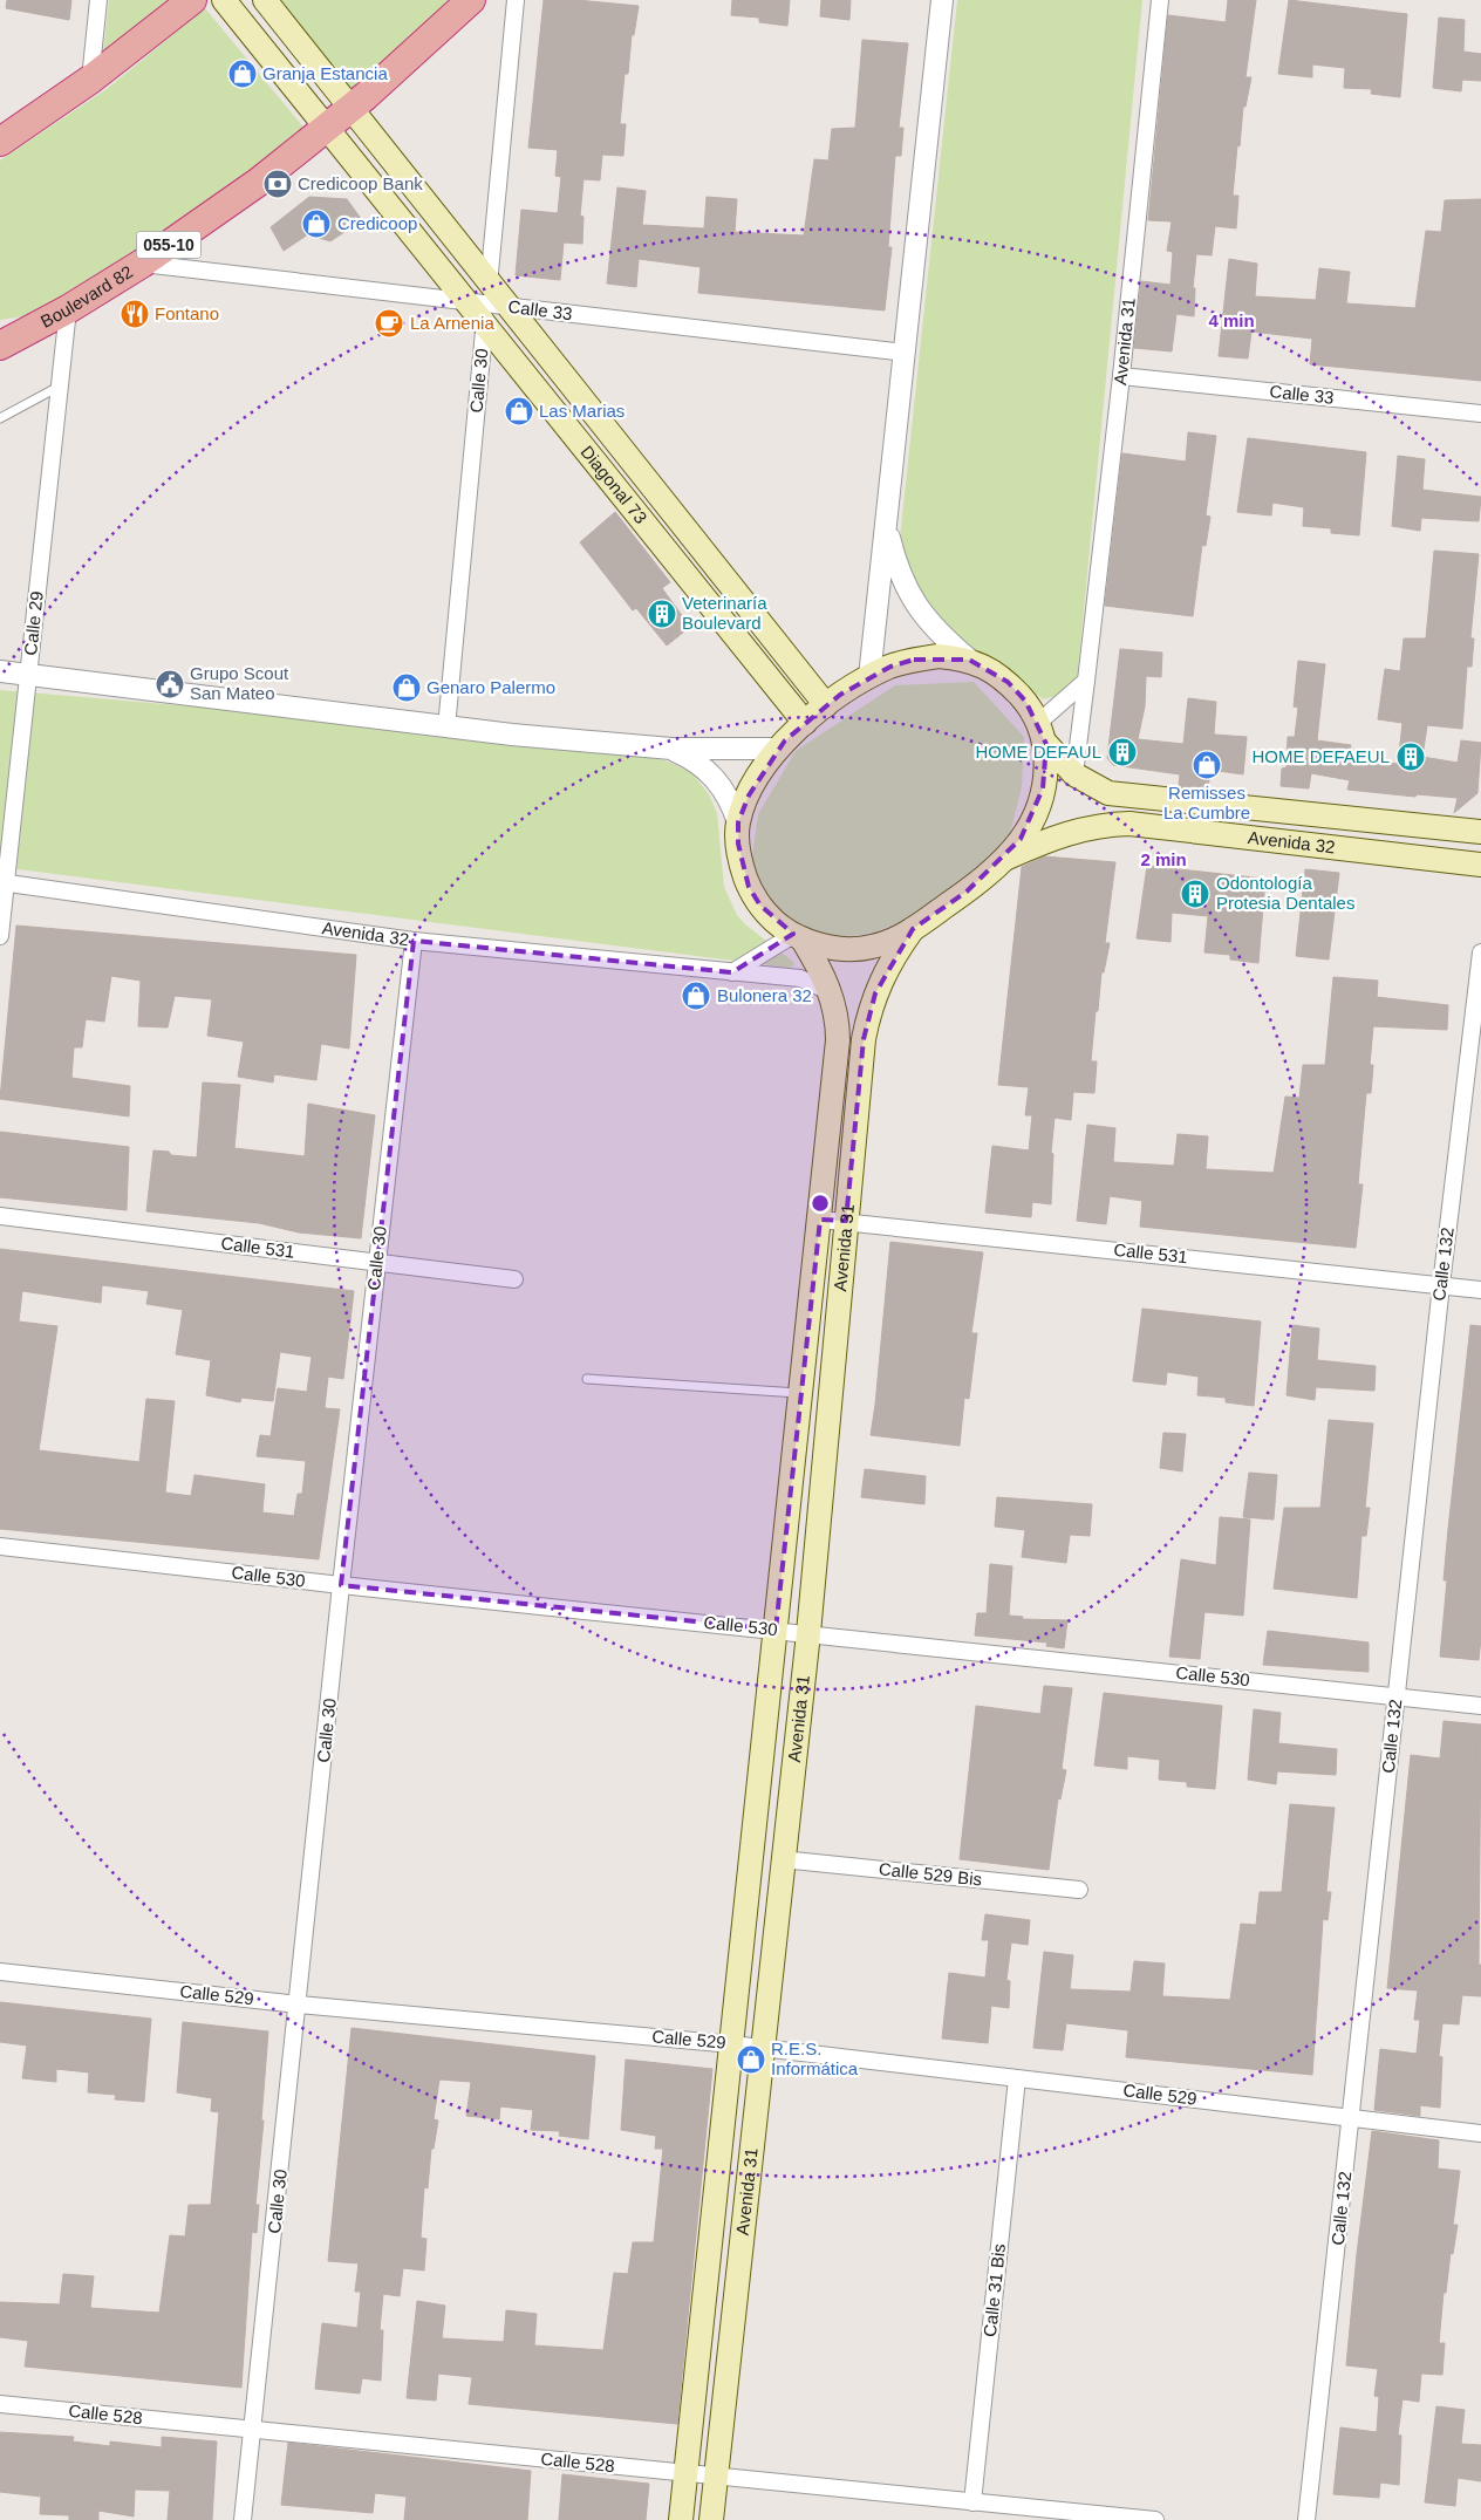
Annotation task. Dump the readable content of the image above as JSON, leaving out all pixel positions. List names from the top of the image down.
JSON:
{
  "streets": {
    "highway": ["055-10", "Boulevard 82"],
    "main road": ["Avenida 31", "Diagonal 73", "Avenida 32"],
    "street": [
      "Calle 33",
      "Calle 30",
      "Calle 29",
      "Calle 531",
      "Calle 132",
      "Calle 530",
      "Calle 529 Bis",
      "Calle 529",
      "Calle 31 Bis",
      "Calle 528"
    ]
  },
  "crossings": [
    ["Boulevard 82", "Calle 33"],
    ["Boulevard 82", "Diagonal 73"],
    ["Boulevard 82", "Calle 29"],
    ["Calle 33", "Avenida 31"],
    ["Calle 33", "Calle 30"],
    ["Calle 33", "Diagonal 73"],
    ["Avenida 31", "Avenida 32"],
    ["Avenida 31", "Calle 531"],
    ["Avenida 31", "Calle 530"],
    ["Avenida 31", "Calle 529 Bis"],
    ["Avenida 31", "Calle 529"],
    ["Avenida 31", "Calle 528"],
    ["Calle 30", "Diagonal 73"],
    ["Calle 30", "Avenida 32"],
    ["Calle 30", "Calle 531"],
    ["Calle 30", "Calle 530"],
    ["Calle 30", "Calle 529"],
    ["Calle 30", "Calle 528"],
    ["Calle 29", "Avenida 32"],
    ["Calle 531", "Calle 132"],
    ["Calle 132", "Calle 530"],
    ["Calle 132", "Calle 529"],
    ["Calle 529", "Calle 31 Bis"],
    ["Calle 31 Bis", "Calle 528"]
  ],
  "places": {
    "shop": [
      "Granja Estancia",
      "Credicoop",
      "Las Marias",
      "Genaro Palermo",
      "Remisses La Cumbre",
      "Bulonera 32",
      "R.E.S. Informática"
    ],
    "bank": ["Credicoop Bank"],
    "restaurant": ["Fontano"],
    "cafe": ["La Arnenia"],
    "building": [
      "Veterinaría Boulevard",
      "HOME DEFAUL",
      "HOME DEFAEUL",
      "Odontología Protesia Dentales"
    ],
    "public building": ["Grupo Scout San Mateo"]
  },
  "rings": ["4 min", "2 min"]
}
